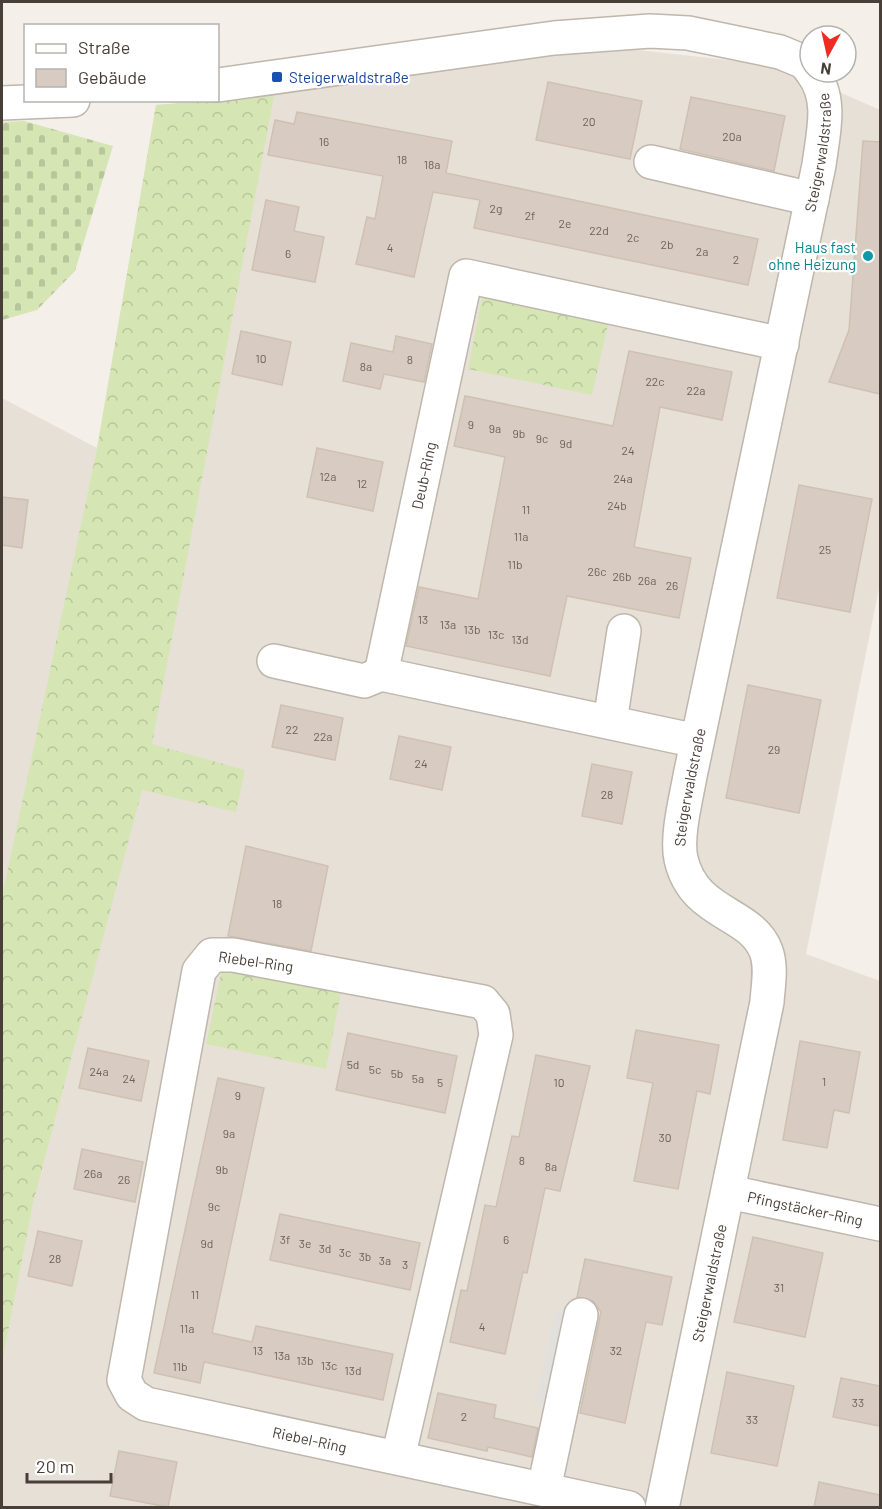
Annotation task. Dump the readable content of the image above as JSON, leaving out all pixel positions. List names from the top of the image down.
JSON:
{
  "streets": {
    "street": [
      "Steigerwaldstraße",
      "Deub-Ring",
      "Riebel-Ring",
      "Pfingstäcker-Ring"
    ]
  },
  "crossings": [
    ["Steigerwaldstraße", "Deub-Ring"],
    ["Steigerwaldstraße", "Pfingstäcker-Ring"]
  ],
  "places": {
    "transit": ["Steigerwaldstraße"],
    "other": ["Haus fast ohne Heizung"]
  },
  "house_numbers": [
    "20",
    "20a",
    "16",
    "18",
    "18a",
    "2g",
    "2f",
    "2e",
    "22d",
    "2c",
    "2b",
    "4",
    "2a",
    "6",
    "2",
    "10",
    "8",
    "8a",
    "22c",
    "22a",
    "9",
    "9a",
    "9b",
    "9c",
    "9d",
    "24",
    "12a",
    "24a",
    "12",
    "24b",
    "11",
    "11a",
    "25",
    "11b",
    "26c",
    "26b",
    "26a",
    "26",
    "13",
    "13a",
    "13b",
    "13c",
    "13d",
    "22",
    "22a",
    "29",
    "24",
    "28",
    "18",
    "5d",
    "5c",
    "24a",
    "5b",
    "24",
    "5a",
    "1",
    "5",
    "10",
    "9",
    "9a",
    "30",
    "8",
    "8a",
    "9b",
    "26a",
    "26",
    "9c",
    "3f",
    "6",
    "9d",
    "3e",
    "3d",
    "3c",
    "3b",
    "28",
    "3a",
    "3",
    "31",
    "11",
    "4",
    "11a",
    "13",
    "32",
    "13a",
    "13b",
    "13c",
    "11b",
    "13d",
    "33",
    "2",
    "33"
  ],
  "legend": ["Straße", "Gebäude"],
  "scale_bar": "20 m",
  "north": "bottom"
}
